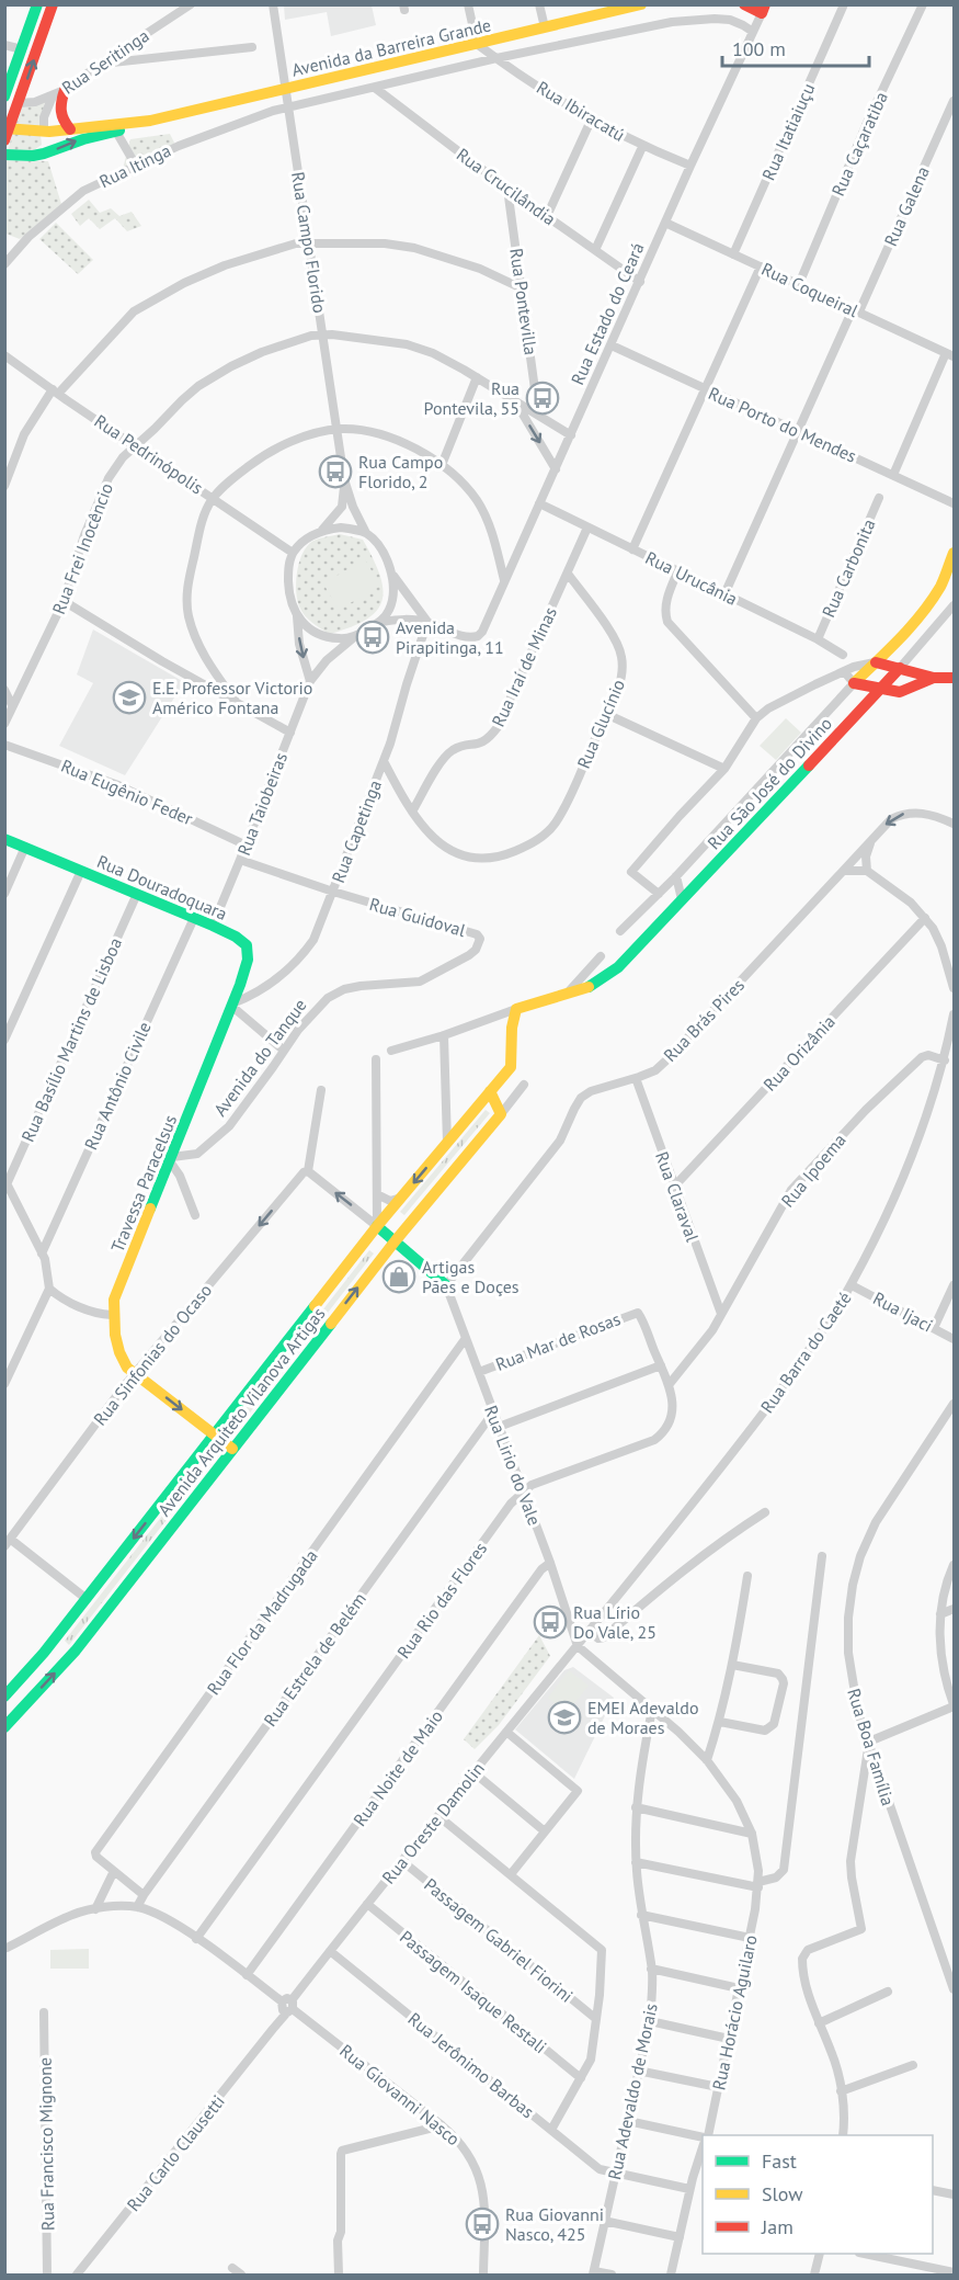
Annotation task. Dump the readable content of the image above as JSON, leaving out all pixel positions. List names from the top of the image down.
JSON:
{
  "streets": {
    "main road": [
      "Avenida da Barreira Grande",
      "Rua São José do Divino",
      "Rua Douradoquara",
      "Travessa Paracelsus",
      "Avenida Arquiteto Vilanova Artigas"
    ],
    "street": [
      "Rua Seritinga",
      "Rua Ibiracatú",
      "Rua Itatiaiuçu",
      "Rua Caçaratiba",
      "Rua Itinga",
      "Rua Crucilândia",
      "Rua Galena",
      "Rua Campo Florido",
      "Rua Coqueiral",
      "Rua Pontevilla",
      "Rua Estado do Ceará",
      "Rua Porto do Mendes",
      "Rua Pedrinópolis",
      "Rua Frei Inocêncio",
      "Rua Carbonita",
      "Rua Urucânia",
      "Rua Iraí de Minas",
      "Rua Glucínio",
      "Rua Eugênio Feder",
      "Rua Taiobeiras",
      "Rua Capetinga",
      "Rua Guidoval",
      "Rua Brás Pires",
      "Rua Basílio Martins de Lisboa",
      "Rua Orizânia",
      "Avenida do Tanque",
      "Rua Antônio Civile",
      "Rua Ipoema",
      "Rua Claraval",
      "Rua Ijaci",
      "Rua Mar de Rosas",
      "Rua Barra do Caeté",
      "Rua Sinfonias do Ocaso",
      "Rua Lirio do Vale",
      "Rua Rio das Flores",
      "Rua Flor da Madrugada",
      "Rua Estrela de Belém",
      "Rua Boa Família",
      "Rua Noite de Maio",
      "Rua Oreste Damolin",
      "Passagem Gabriel Fiorini",
      "Passagem Isaque Restali",
      "Rua Horácio Aguilaro",
      "Rua Jerônimo Barbas",
      "Rua Adevaldo de Morais",
      "Rua Giovanni Nasco",
      "Rua Francisco Mignone",
      "Rua Carlo Clausetti"
    ]
  },
  "crossings": [
    ["Avenida da Barreira Grande", "Rua Seritinga"],
    ["Avenida da Barreira Grande", "Rua Ibiracatú"],
    ["Avenida da Barreira Grande", "Rua Itinga"],
    ["Avenida da Barreira Grande", "Rua Crucilândia"],
    ["Avenida da Barreira Grande", "Rua Campo Florido"],
    ["Avenida da Barreira Grande", "Rua Estado do Ceará"],
    ["Rua Ibiracatú", "Rua Estado do Ceará"],
    ["Rua Itatiaiuçu", "Rua Coqueiral"],
    ["Rua Caçaratiba", "Rua Coqueiral"],
    ["Rua Itinga", "Rua Campo Florido"],
    ["Rua Crucilândia", "Rua Pontevilla"],
    ["Rua Crucilândia", "Rua Estado do Ceará"],
    ["Rua Galena", "Rua Coqueiral"],
    ["Rua Galena", "Rua Porto do Mendes"],
    ["Rua Galena", "Rua Urucânia"],
    ["Rua Campo Florido", "Rua Pedrinópolis"],
    ["Rua Campo Florido", "Rua Frei Inocêncio"],
    ["Rua Campo Florido", "Rua Taiobeiras"],
    ["Rua Coqueiral", "Rua Estado do Ceará"],
    ["Rua Pontevilla", "Rua Frei Inocêncio"],
    ["Rua Estado do Ceará", "Rua Porto do Mendes"],
    ["Rua Estado do Ceará", "Rua Frei Inocêncio"],
    ["Rua Estado do Ceará", "Rua Urucânia"],
    ["Rua Estado do Ceará", "Rua Capetinga"],
    ["Rua Pedrinópolis", "Rua Frei Inocêncio"],
    ["Rua Pedrinópolis", "Rua Taiobeiras"],
    ["Rua Carbonita", "Rua Urucânia"],
    ["Rua Urucânia", "Rua Iraí de Minas"],
    ["Rua Iraí de Minas", "Rua Glucínio"],
    ["Rua São José do Divino", "Avenida Arquiteto Vilanova Artigas"],
    ["Rua Eugênio Feder", "Rua Taiobeiras"],
    ["Rua Taiobeiras", "Rua Douradoquara"],
    ["Rua Taiobeiras", "Rua Guidoval"],
    ["Rua Capetinga", "Rua Douradoquara"],
    ["Rua Capetinga", "Rua Guidoval"],
    ["Rua Capetinga", "Travessa Paracelsus"],
    ["Rua Douradoquara", "Rua Basílio Martins de Lisboa"],
    ["Rua Douradoquara", "Rua Antônio Civile"],
    ["Rua Douradoquara", "Travessa Paracelsus"],
    ["Rua Guidoval", "Avenida do Tanque"],
    ["Rua Brás Pires", "Rua Claraval"],
    ["Rua Brás Pires", "Rua Lirio do Vale"],
    ["Rua Orizânia", "Rua Claraval"],
    ["Avenida do Tanque", "Travessa Paracelsus"],
    ["Rua Ipoema", "Rua Claraval"],
    ["Rua Ipoema", "Rua Barra do Caeté"],
    ["Rua Ipoema", "Rua Rio das Flores"],
    ["Travessa Paracelsus", "Rua Sinfonias do Ocaso"],
    ["Rua Ijaci", "Rua Barra do Caeté"],
    ["Rua Mar de Rosas", "Rua Lirio do Vale"],
    ["Rua Mar de Rosas", "Rua Rio das Flores"],
    ["Rua Barra do Caeté", "Rua Lirio do Vale"],
    ["Rua Barra do Caeté", "Rua Oreste Damolin"],
    ["Rua Barra do Caeté", "Rua Horácio Aguilaro"],
    ["Rua Lirio do Vale", "Rua Rio das Flores"],
    ["Rua Lirio do Vale", "Rua Flor da Madrugada"],
    ["Rua Lirio do Vale", "Rua Estrela de Belém"],
    ["Rua Lirio do Vale", "Rua Noite de Maio"],
    ["Rua Lirio do Vale", "Rua Oreste Damolin"],
    ["Rua Lirio do Vale", "Rua Horácio Aguilaro"],
    ["Rua Rio das Flores", "Rua Giovanni Nasco"],
    ["Rua Flor da Madrugada", "Rua Estrela de Belém"],
    ["Rua Estrela de Belém", "Rua Giovanni Nasco"],
    ["Rua Noite de Maio", "Rua Giovanni Nasco"],
    ["Rua Oreste Damolin", "Passagem Gabriel Fiorini"],
    ["Rua Oreste Damolin", "Passagem Isaque Restali"],
    ["Rua Oreste Damolin", "Rua Horácio Aguilaro"],
    ["Rua Oreste Damolin", "Rua Jerônimo Barbas"],
    ["Rua Oreste Damolin", "Rua Giovanni Nasco"],
    ["Rua Oreste Damolin", "Rua Carlo Clausetti"],
    ["Rua Horácio Aguilaro", "Rua Adevaldo de Morais"],
    ["Rua Jerônimo Barbas", "Rua Adevaldo de Morais"],
    ["Rua Giovanni Nasco", "Rua Carlo Clausetti"]
  ],
  "one_way": ["Rua Sinfonias do Ocaso"],
  "places": {
    "bus stop": [
      "Rua Pontevila, 55",
      "Rua Campo Florido, 2",
      "Avenida Pirapitinga, 11",
      "Rua Lírio Do Vale, 25",
      "Rua Giovanni Nasco, 425"
    ],
    "school or university": ["E.E. Professor Victorio Américo Fontana", "EMEI Adevaldo de Moraes"],
    "shop": ["Artigas Pães e Doçes"]
  },
  "legend": ["Fast", "Slow", "Jam"],
  "scale_bar": "100 m"
}
